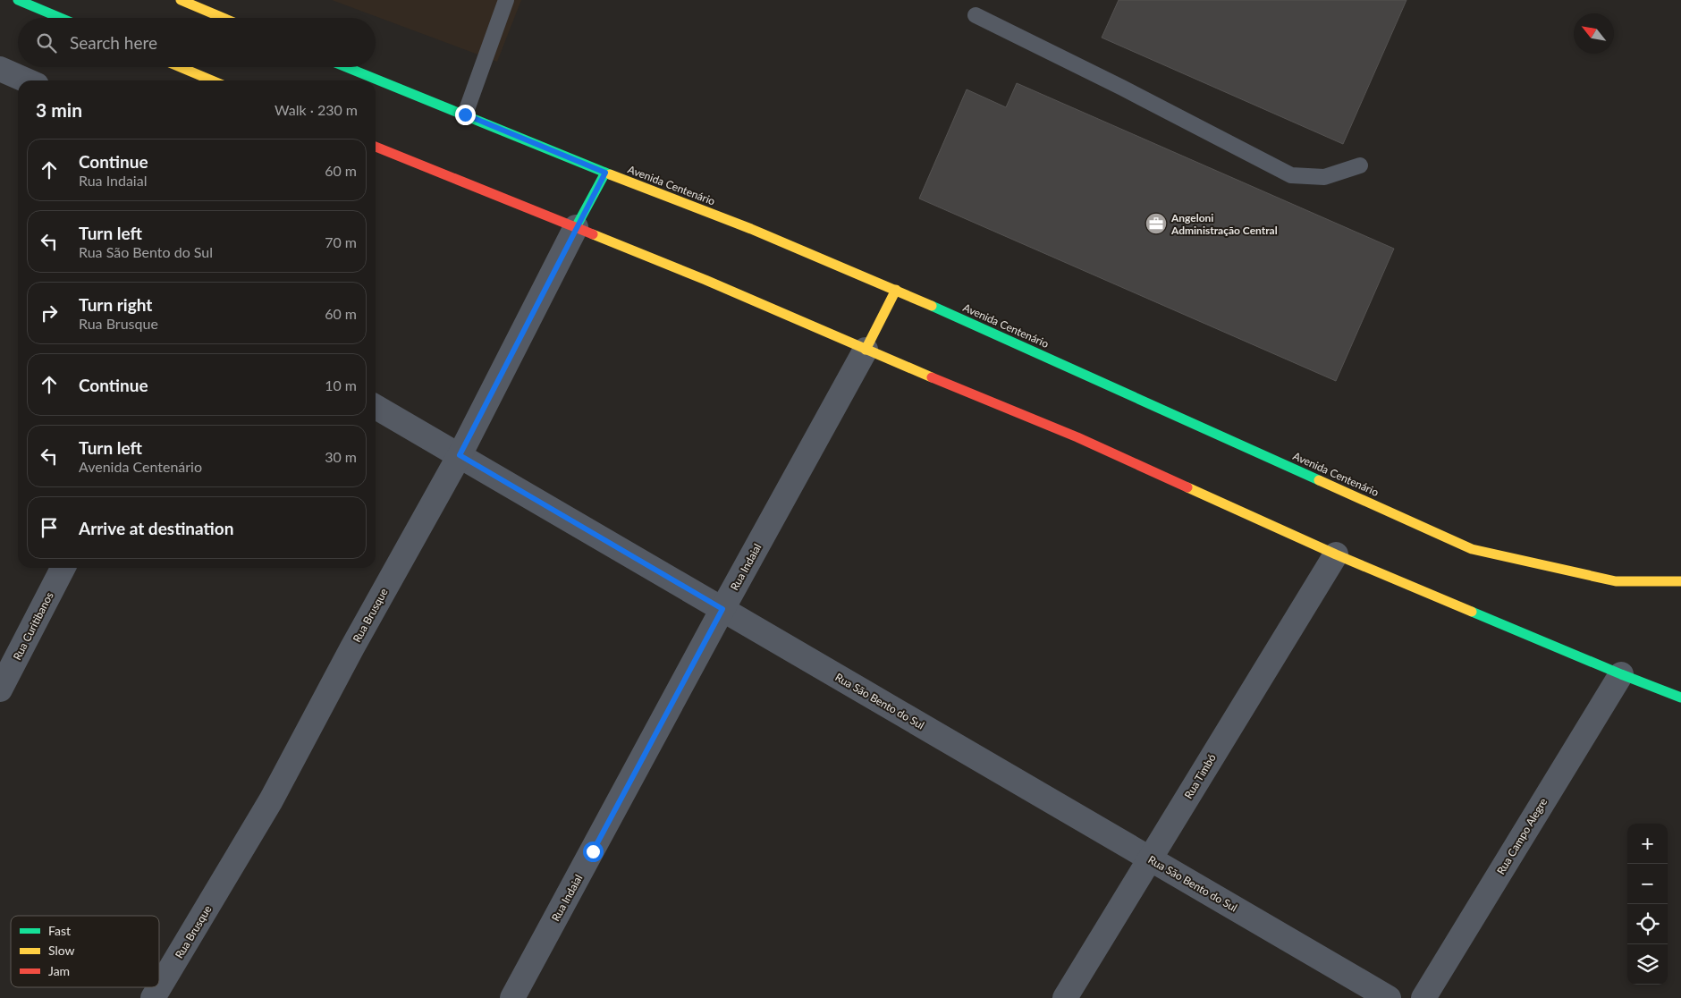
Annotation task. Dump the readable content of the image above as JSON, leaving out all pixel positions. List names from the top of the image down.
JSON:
{
  "streets": {
    "main road": ["Avenida Centenário"],
    "street": [
      "Rua Indaial",
      "Rua Brusque",
      "Rua Curitibanos",
      "Rua São Bento do Sul",
      "Rua Timbó",
      "Rua Campo Alegre"
    ]
  },
  "crossings": [
    ["Rua Indaial", "Rua São Bento do Sul"],
    ["Rua Brusque", "Rua São Bento do Sul"],
    ["Rua São Bento do Sul", "Rua Timbó"]
  ],
  "places": {
    "office": ["Angeloni Administração Central"]
  },
  "legend": ["Fast", "Slow", "Jam"],
  "north": "top left",
  "page": {
    "search": "Search here",
    "heading": ["3 min", "Walk · 230 m"],
    "list": [
      ["Continue", "Rua Indaial", "60 m"],
      ["Turn left", "Rua São Bento do Sul", "70 m"],
      ["Turn right", "Rua Brusque", "60 m"],
      ["Continue", "10 m"],
      ["Turn left", "Avenida Centenário", "30 m"],
      "Arrive at destination"
    ],
    "map_buttons": ["+", "−"]
  }
}
